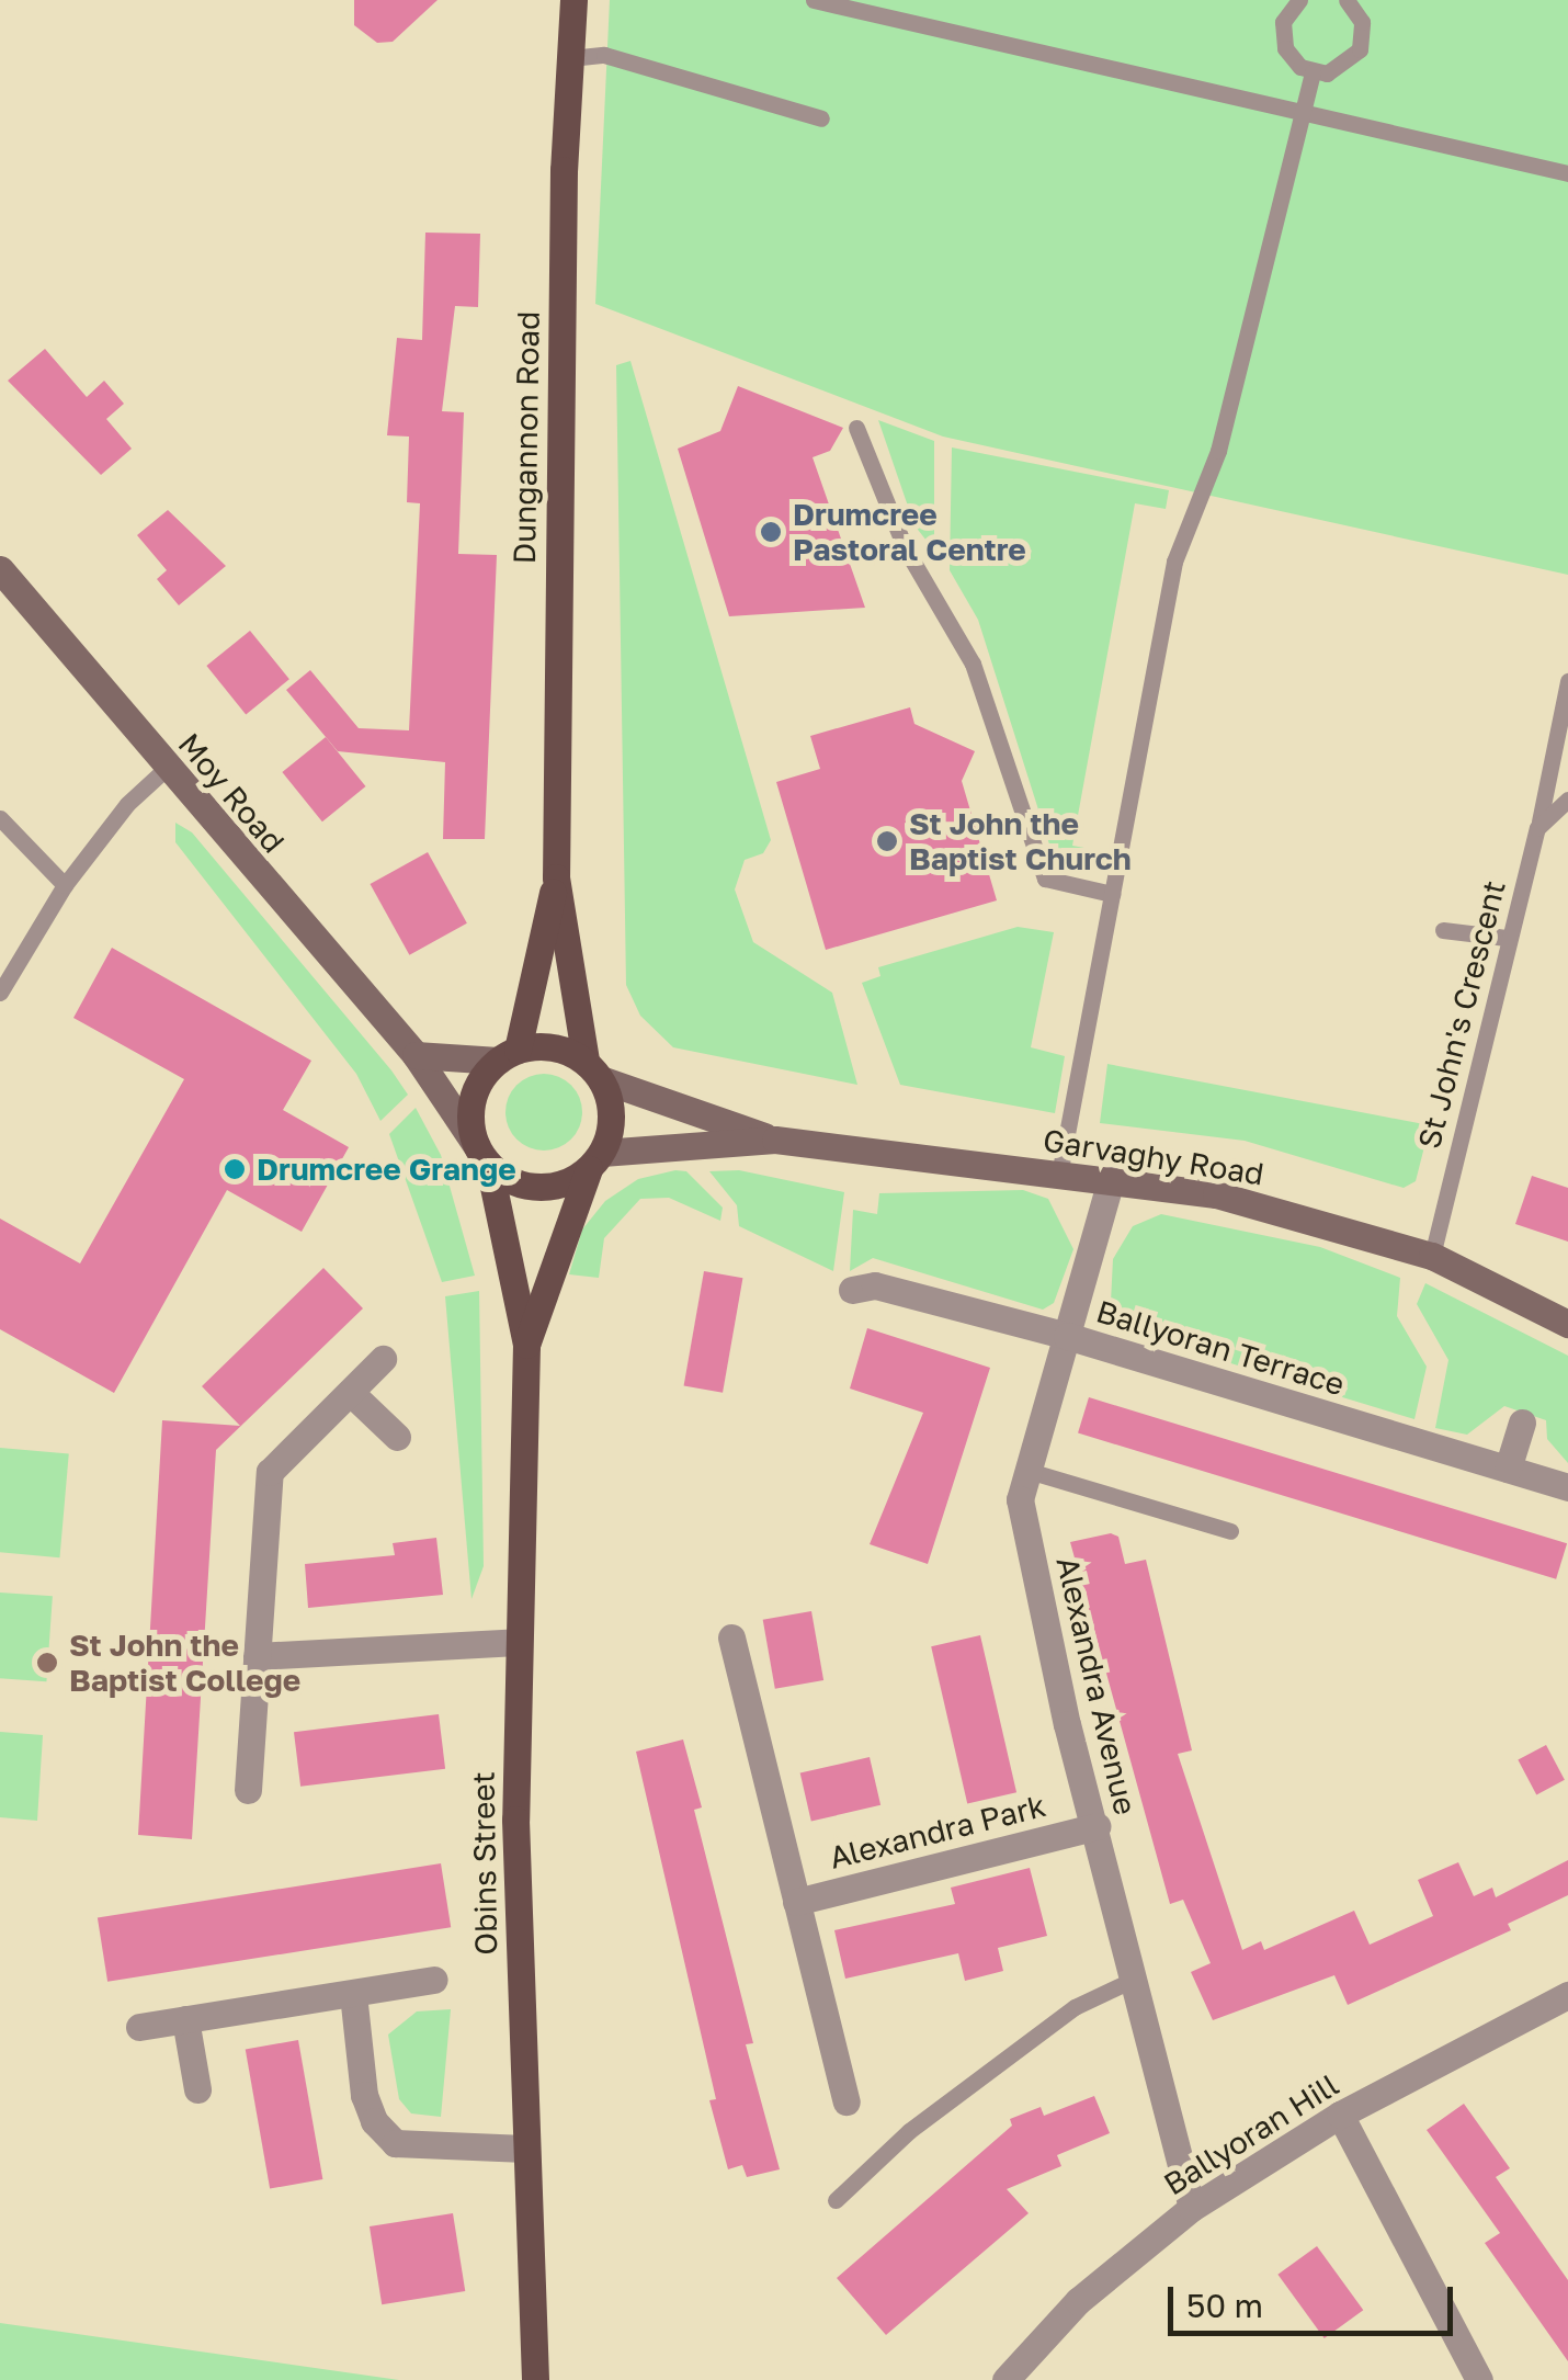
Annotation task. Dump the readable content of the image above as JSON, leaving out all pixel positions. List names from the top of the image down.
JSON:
{
  "streets": {
    "main road": [
      "Dungannon Road",
      "Moy Road",
      "Garvaghy Road",
      "Obins Street"
    ],
    "street": [
      "Ballyoran Terrace",
      "Alexandra Avenue",
      "Alexandra Park",
      "Ballyoran Hill"
    ],
    "lane": ["St John's Crescent"]
  },
  "crossings": [
    ["Dungannon Road", "Moy Road"],
    ["Dungannon Road", "Garvaghy Road"],
    ["Dungannon Road", "Obins Street"],
    ["Moy Road", "Garvaghy Road"],
    ["Moy Road", "Obins Street"],
    ["St John's Crescent", "Garvaghy Road"],
    ["Garvaghy Road", "Alexandra Avenue"],
    ["Garvaghy Road", "Obins Street"],
    ["Ballyoran Terrace", "Alexandra Avenue"],
    ["Alexandra Avenue", "Alexandra Park"],
    ["Alexandra Avenue", "Ballyoran Hill"]
  ],
  "places": [
    "Drumcree Pastoral Centre",
    "St John the Baptist Church",
    "Drumcree Grange",
    "St John the Baptist College"
  ],
  "scale_bar": "50 m"
}
